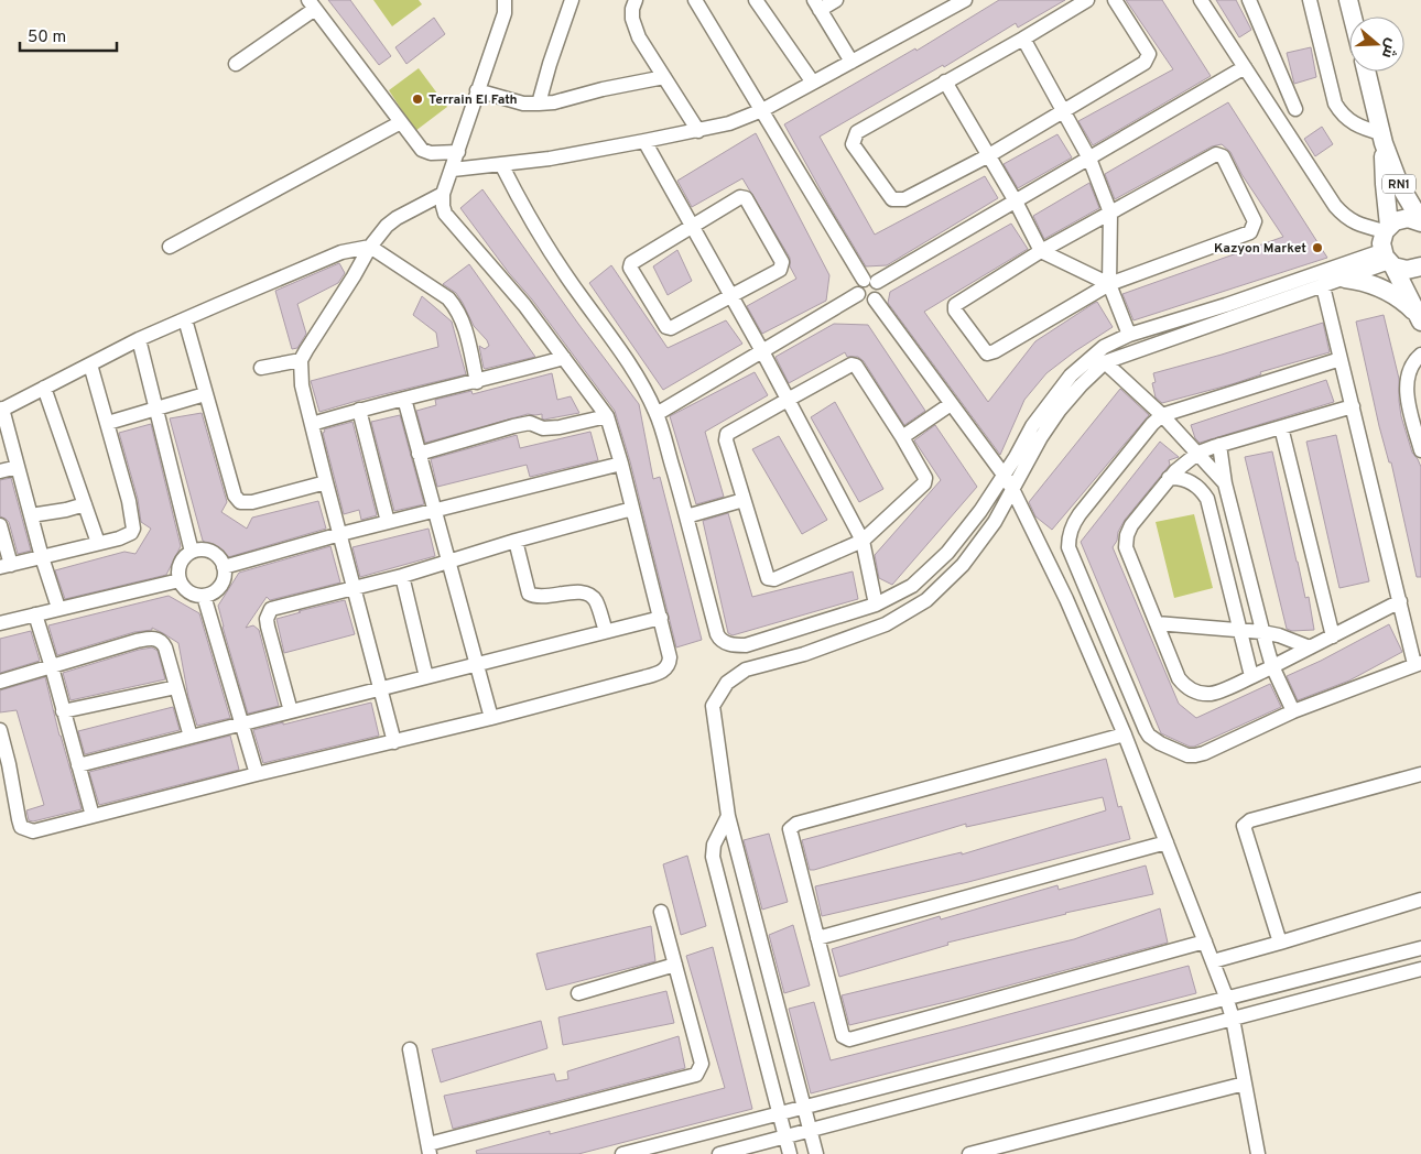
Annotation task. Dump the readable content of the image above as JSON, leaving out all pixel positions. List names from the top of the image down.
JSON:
{
  "streets": {
    "main road": ["RN1"]
  },
  "places": ["Terrain El Fath", "Kazyon Market"],
  "scale_bar": "50 m",
  "north": "right"
}
